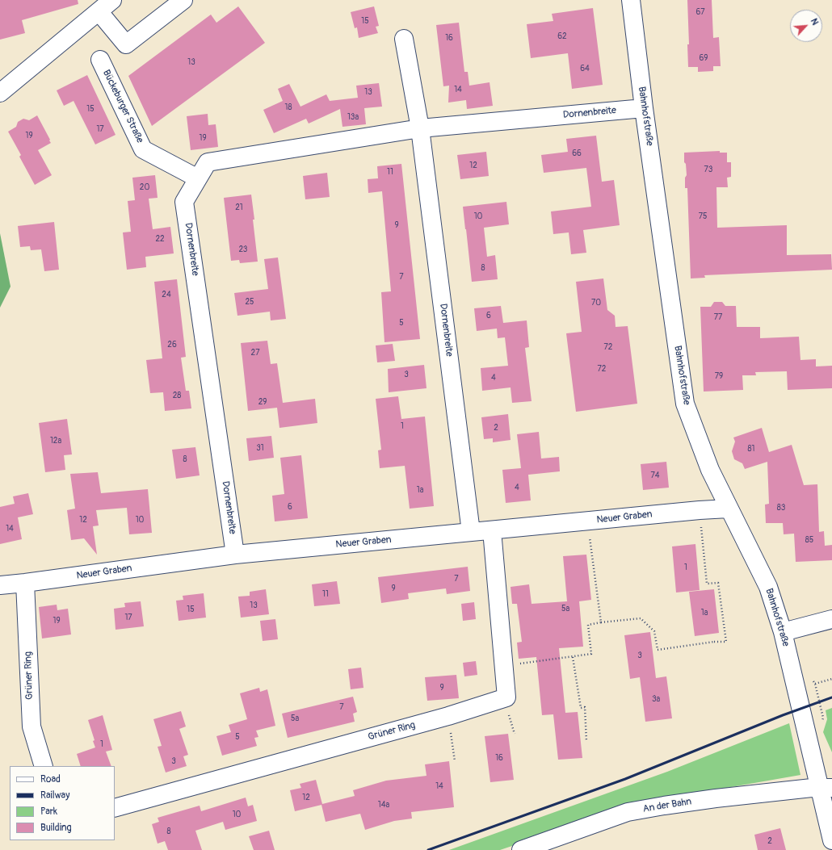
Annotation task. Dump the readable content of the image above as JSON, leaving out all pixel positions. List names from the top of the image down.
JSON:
{
  "streets": {
    "street": [
      "Bückeburger Straße",
      "Dornenbreite",
      "Bahnhofstraße",
      "Neuer Graben",
      "Grüner Ring",
      "An der Bahn"
    ]
  },
  "crossings": [
    ["Bückeburger Straße", "Dornenbreite"],
    ["Dornenbreite", "Bahnhofstraße"],
    ["Dornenbreite", "Neuer Graben"],
    ["Bahnhofstraße", "Neuer Graben"],
    ["Bahnhofstraße", "An der Bahn"],
    ["Neuer Graben", "Grüner Ring"]
  ],
  "house_numbers": [
    "67",
    "15",
    "62",
    "16",
    "69",
    "13",
    "64",
    "14",
    "13",
    "18",
    "15",
    "13a",
    "17",
    "19",
    "19",
    "66",
    "12",
    "73",
    "11",
    "20",
    "21",
    "10",
    "75",
    "9",
    "22",
    "23",
    "8",
    "7",
    "24",
    "25",
    "70",
    "6",
    "77",
    "5",
    "26",
    "72",
    "27",
    "72",
    "3",
    "79",
    "4",
    "28",
    "29",
    "1",
    "2",
    "12a",
    "31",
    "81",
    "8",
    "74",
    "4",
    "1a",
    "6",
    "83",
    "12",
    "10",
    "14",
    "85",
    "1",
    "7",
    "9",
    "11",
    "13",
    "5a",
    "15",
    "1a",
    "17",
    "19",
    "3",
    "9",
    "3a",
    "7",
    "5a",
    "5",
    "1",
    "16",
    "3",
    "14",
    "12",
    "14a",
    "10",
    "8",
    "2"
  ],
  "legend": [
    "Road",
    "Railway",
    "Park",
    "Building"
  ],
  "north": "top right"
}
